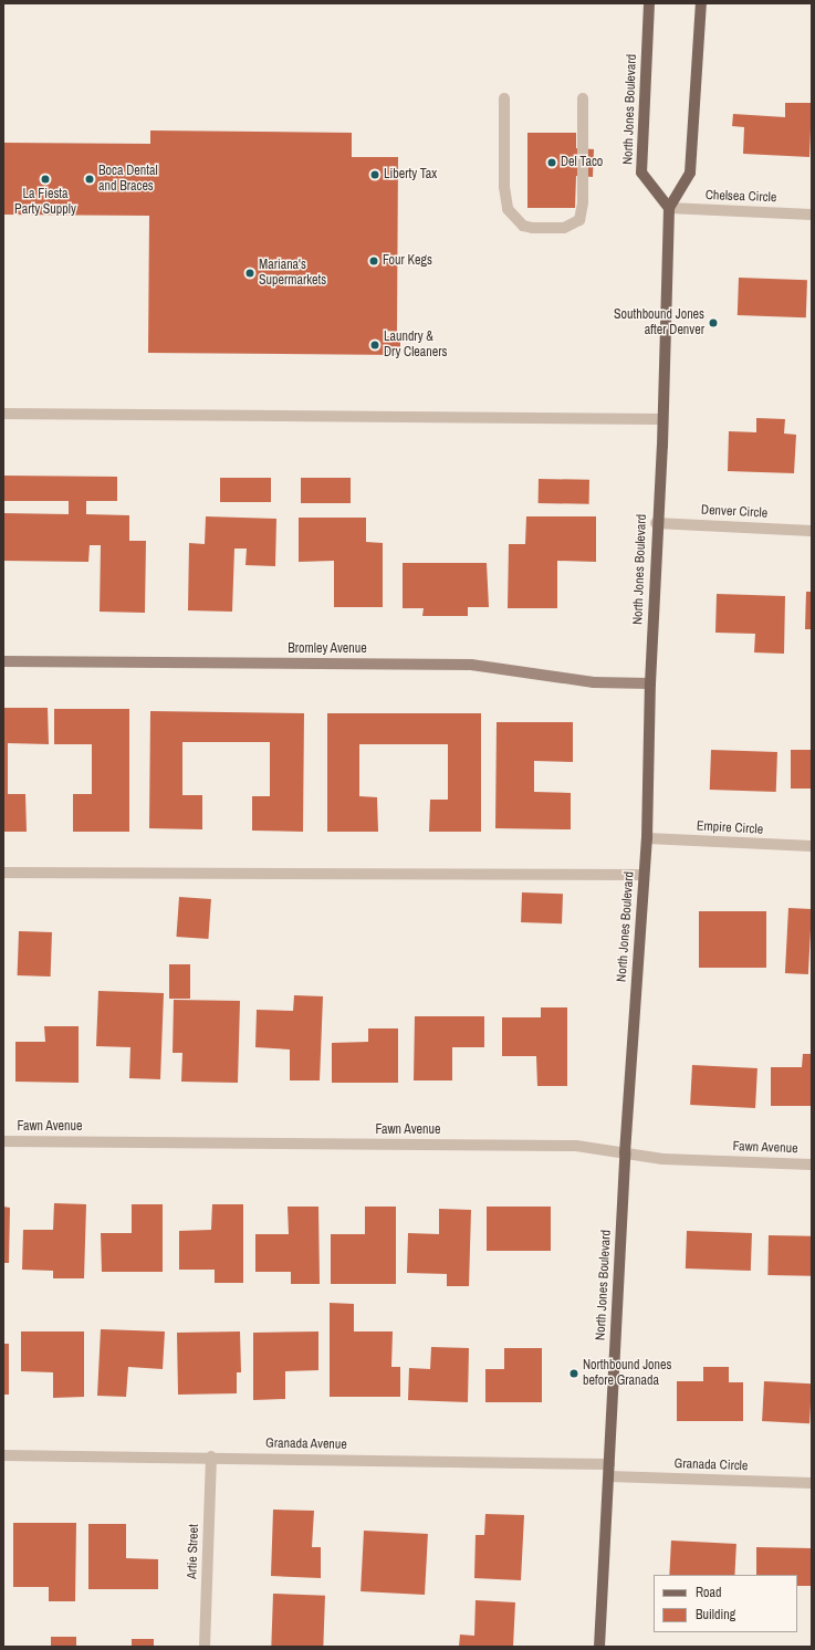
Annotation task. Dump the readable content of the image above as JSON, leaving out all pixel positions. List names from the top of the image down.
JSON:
{
  "streets": {
    "main road": ["North Jones Boulevard"],
    "street": [
      "Chelsea Circle",
      "Denver Circle",
      "Bromley Avenue",
      "Empire Circle",
      "Fawn Avenue",
      "Granada Avenue",
      "Granada Circle",
      "Artie Street"
    ]
  },
  "crossings": [
    ["North Jones Boulevard", "Chelsea Circle"],
    ["North Jones Boulevard", "Denver Circle"],
    ["North Jones Boulevard", "Bromley Avenue"],
    ["North Jones Boulevard", "Empire Circle"],
    ["North Jones Boulevard", "Fawn Avenue"],
    ["North Jones Boulevard", "Granada Avenue"],
    ["North Jones Boulevard", "Granada Circle"],
    ["Granada Avenue", "Artie Street"]
  ],
  "places": [
    "Del Taco",
    "Liberty Tax",
    "La Fiesta Party Supply",
    "Boca Dental and Braces",
    "Four Kegs",
    "Mariana's Supermarkets",
    "Southbound Jones after Denver",
    "Laundry & Dry Cleaners",
    "Northbound Jones before Granada"
  ],
  "legend": ["Road", "Building"]
}
